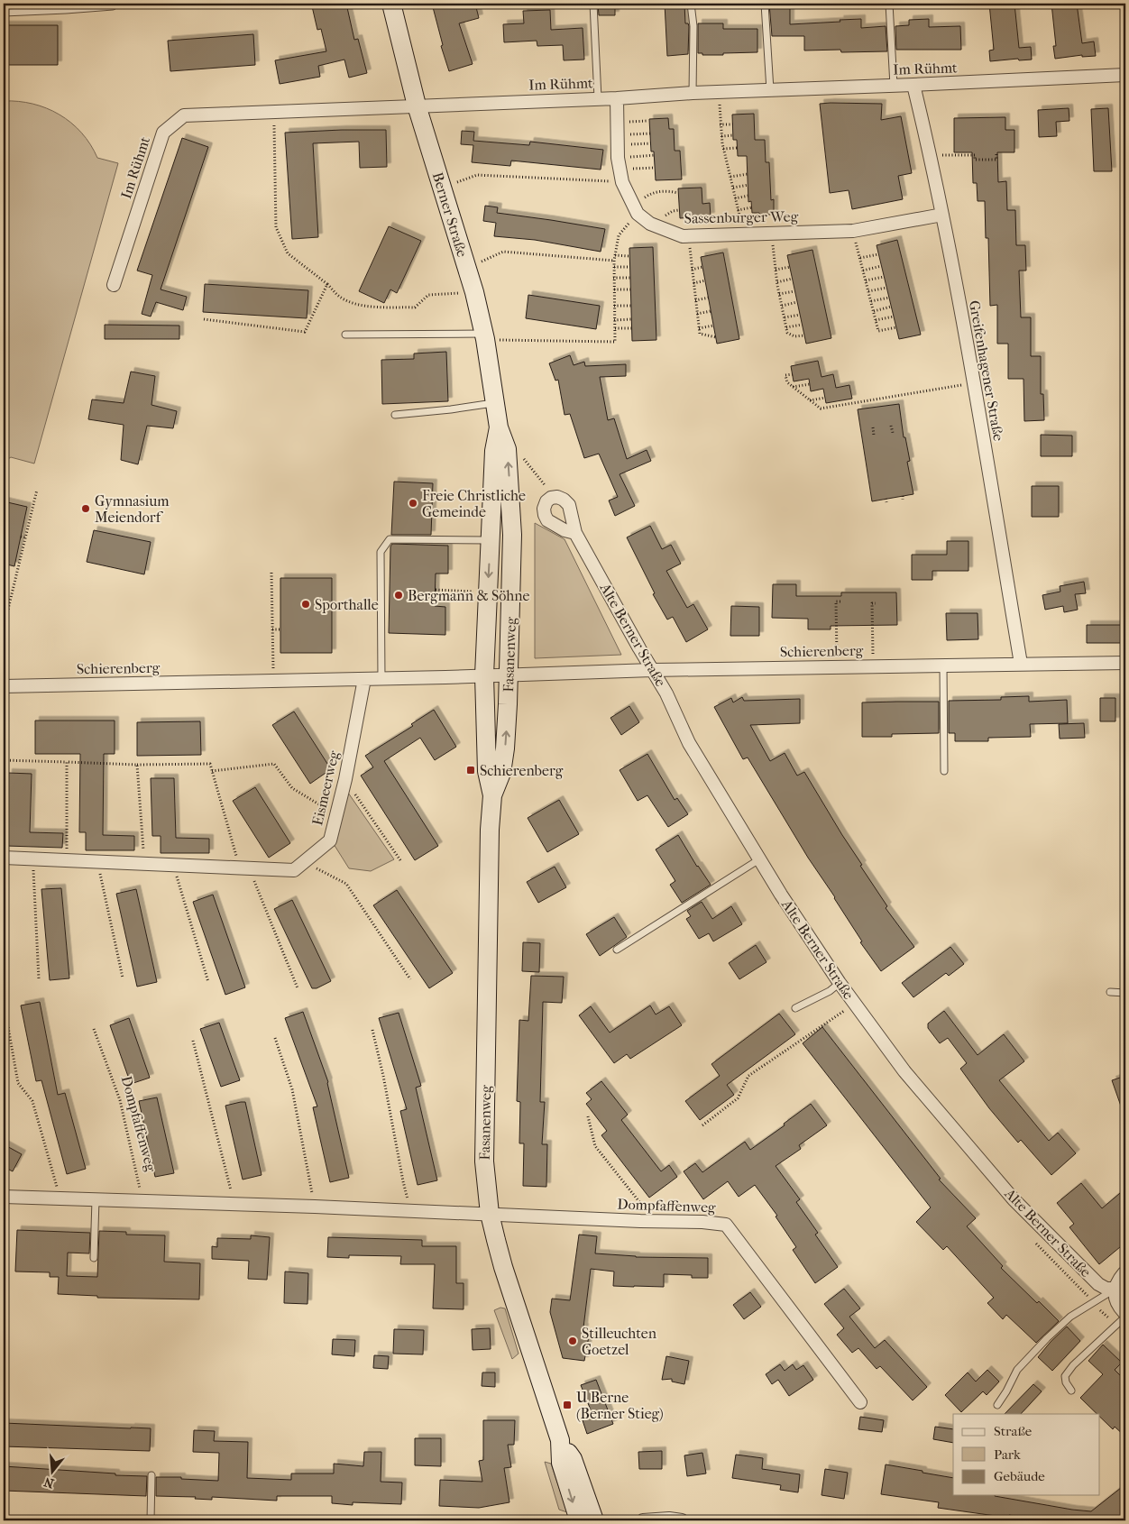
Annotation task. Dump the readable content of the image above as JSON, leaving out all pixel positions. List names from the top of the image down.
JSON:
{
  "streets": {
    "main road": ["Berner Straße", "Fasanenweg"],
    "street": [
      "Im Rühmt",
      "Sassenburger Weg",
      "Greifenhagener Straße",
      "Alte Berner Straße",
      "Schierenberg",
      "Eismeerweg",
      "Dompfaffenweg"
    ]
  },
  "crossings": [
    ["Im Rühmt", "Berner Straße"],
    ["Im Rühmt", "Greifenhagener Straße"],
    ["Berner Straße", "Fasanenweg"],
    ["Sassenburger Weg", "Greifenhagener Straße"],
    ["Greifenhagener Straße", "Schierenberg"],
    ["Alte Berner Straße", "Schierenberg"],
    ["Schierenberg", "Fasanenweg"],
    ["Schierenberg", "Eismeerweg"],
    ["Fasanenweg", "Dompfaffenweg"]
  ],
  "places": {
    "other": [
      "Freie Christliche Gemeinde",
      "Gymnasium Meiendorf",
      "Bergmann & Söhne",
      "Sporthalle",
      "Stilleuchten Goetzel"
    ],
    "transit": ["Schierenberg", "U Berne (Berner Stieg)"]
  },
  "legend": ["Straße", "Park", "Gebäude"],
  "north": "bottom"
}
